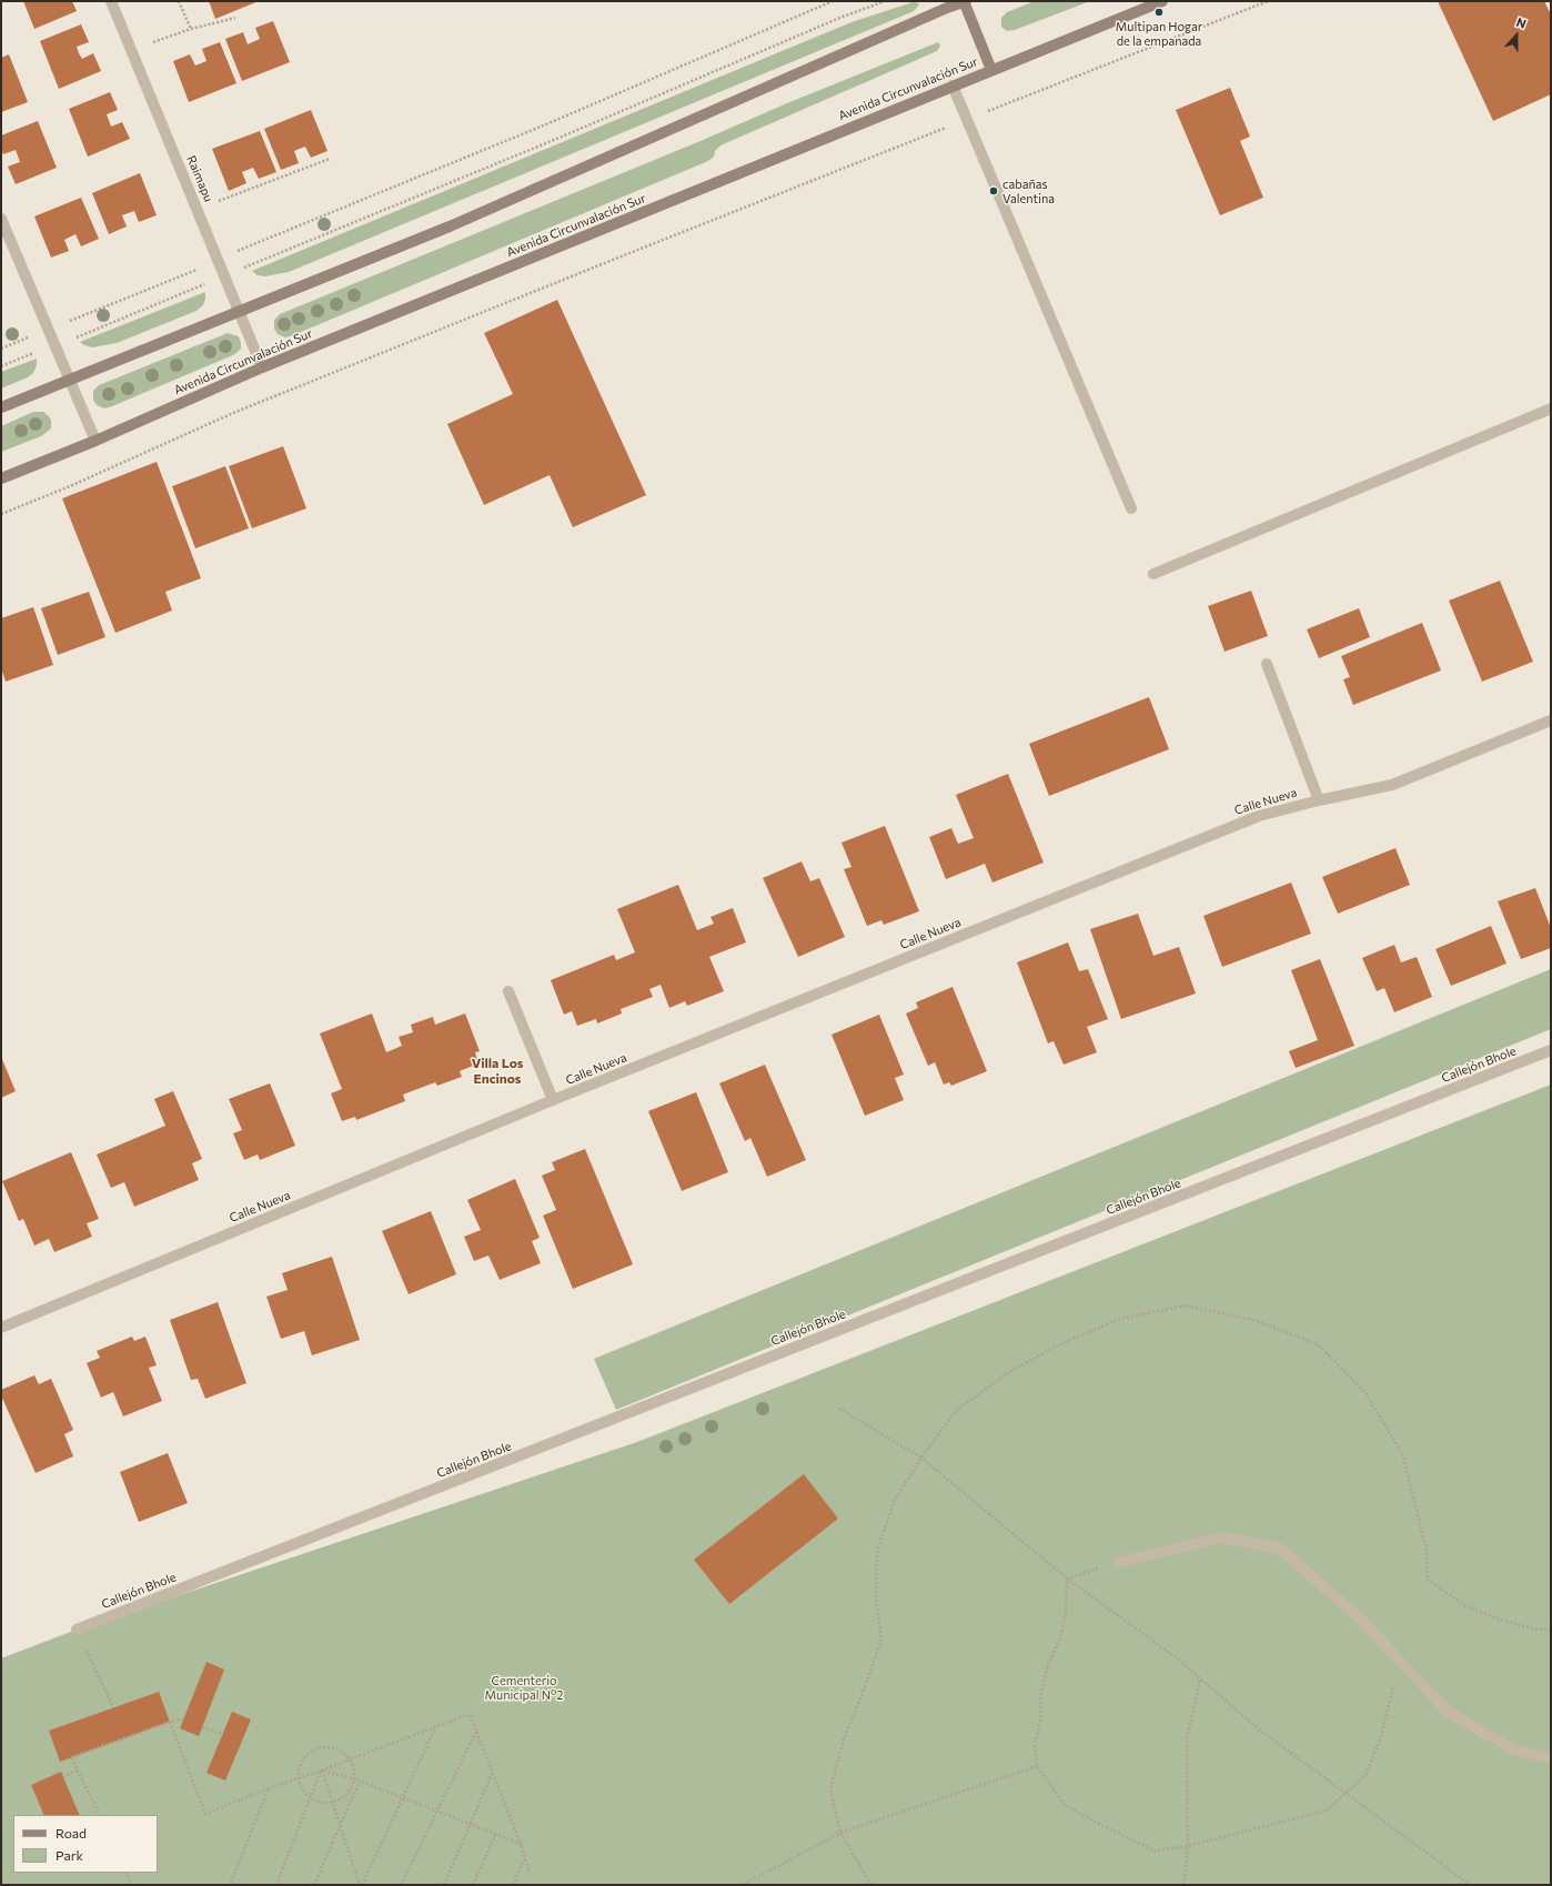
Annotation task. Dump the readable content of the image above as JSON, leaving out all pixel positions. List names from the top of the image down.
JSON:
{
  "streets": {
    "main road": ["Avenida Circunvalación Sur"],
    "street": ["Raimapu", "Calle Nueva", "Callejón Bhole"]
  },
  "crossings": [
    ["Avenida Circunvalación Sur", "Raimapu"]
  ],
  "districts": ["Villa Los Encinos"],
  "parks": ["Cementerio Municipal N°2"],
  "places": ["Multipan Hogar de la empanada", "cabañas Valentina"],
  "legend": ["Road", "Park"],
  "north": "top"
}
